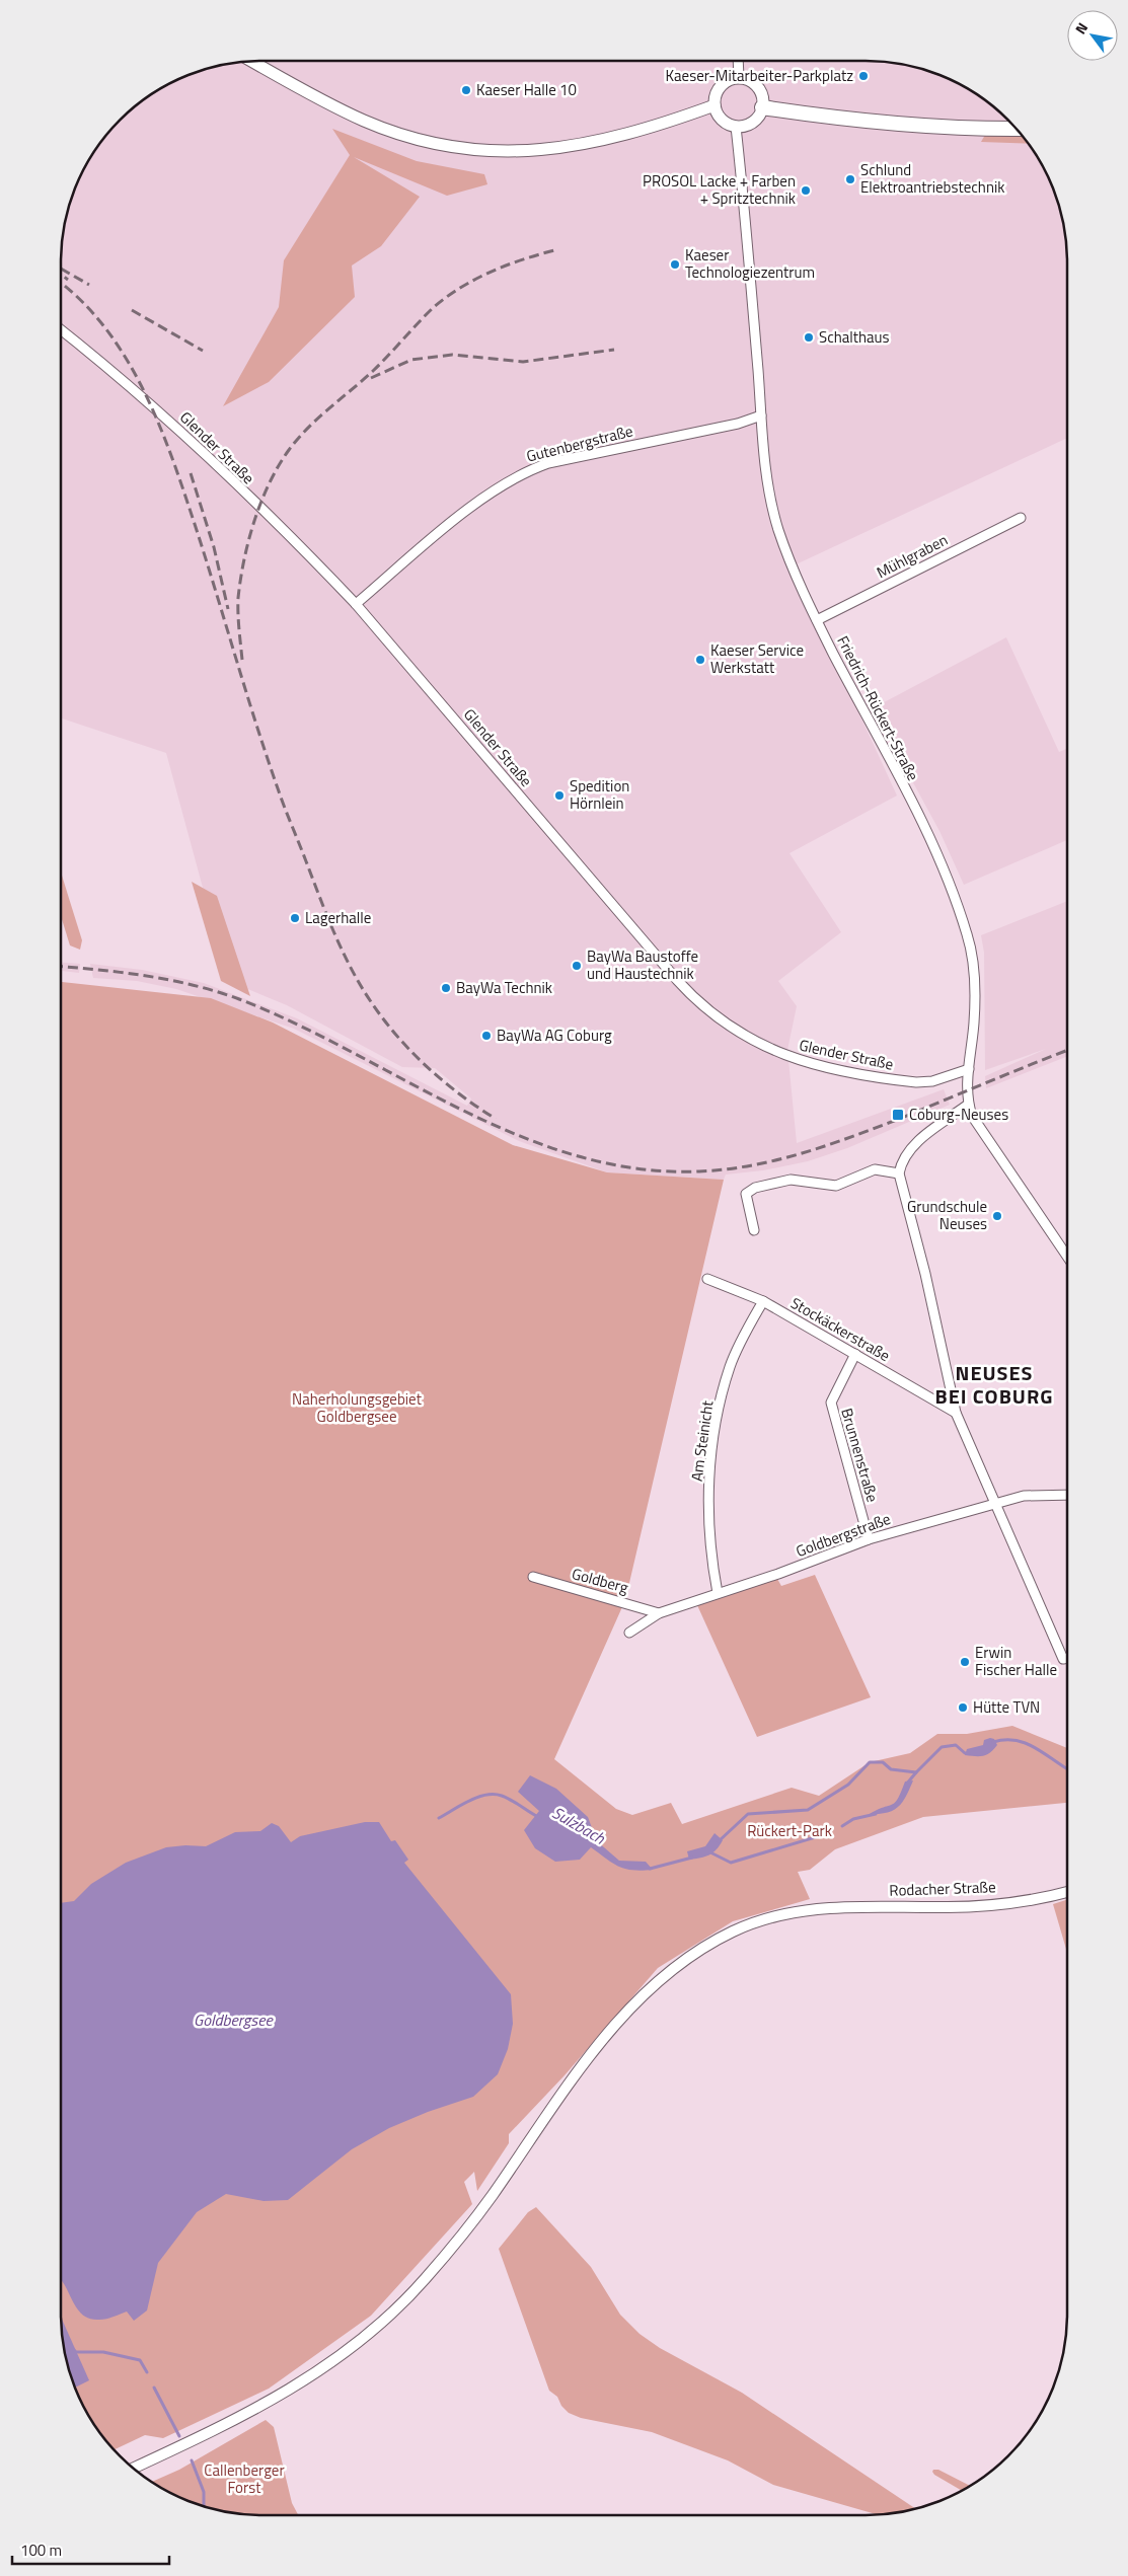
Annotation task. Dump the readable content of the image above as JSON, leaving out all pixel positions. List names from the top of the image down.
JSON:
{
  "streets": {
    "street": [
      "Gutenbergstraße",
      "Glender Straße",
      "Mühlgraben",
      "Friedrich-Rückert-Straße",
      "Stockäckerstraße",
      "Am Steinicht",
      "Brunnenstraße",
      "Goldbergstraße",
      "Goldberg",
      "Rodacher Straße"
    ]
  },
  "crossings": [
    ["Gutenbergstraße", "Glender Straße"],
    ["Gutenbergstraße", "Friedrich-Rückert-Straße"],
    ["Glender Straße", "Friedrich-Rückert-Straße"],
    ["Mühlgraben", "Friedrich-Rückert-Straße"],
    ["Stockäckerstraße", "Am Steinicht"],
    ["Stockäckerstraße", "Brunnenstraße"],
    ["Am Steinicht", "Goldbergstraße"],
    ["Brunnenstraße", "Goldbergstraße"],
    ["Goldbergstraße", "Goldberg"]
  ],
  "districts": ["NEUSES BEI COBURG"],
  "water": ["Sulzbach", "Goldbergsee"],
  "parks": ["Naherholungsgebiet Goldbergsee", "Rückert-Park", "Callenberger Forst"],
  "places": {
    "other": [
      "Kaeser-Mitarbeiter-Parkplatz",
      "Kaeser Halle 10",
      "Schlund Elektroantriebstechnik",
      "PROSOL Lacke + Farben + Spritztechnik",
      "Kaeser Technologiezentrum",
      "Schalthaus",
      "Kaeser Service Werkstatt",
      "Spedition Hörnlein",
      "Lagerhalle",
      "BayWa Baustoffe und Haustechnik",
      "BayWa Technik",
      "BayWa AG Coburg",
      "Grundschule Neuses",
      "Erwin Fischer Halle",
      "Hütte TVN"
    ],
    "transit": ["Coburg-Neuses"]
  },
  "scale_bar": "100 m",
  "north": "top left"
}
